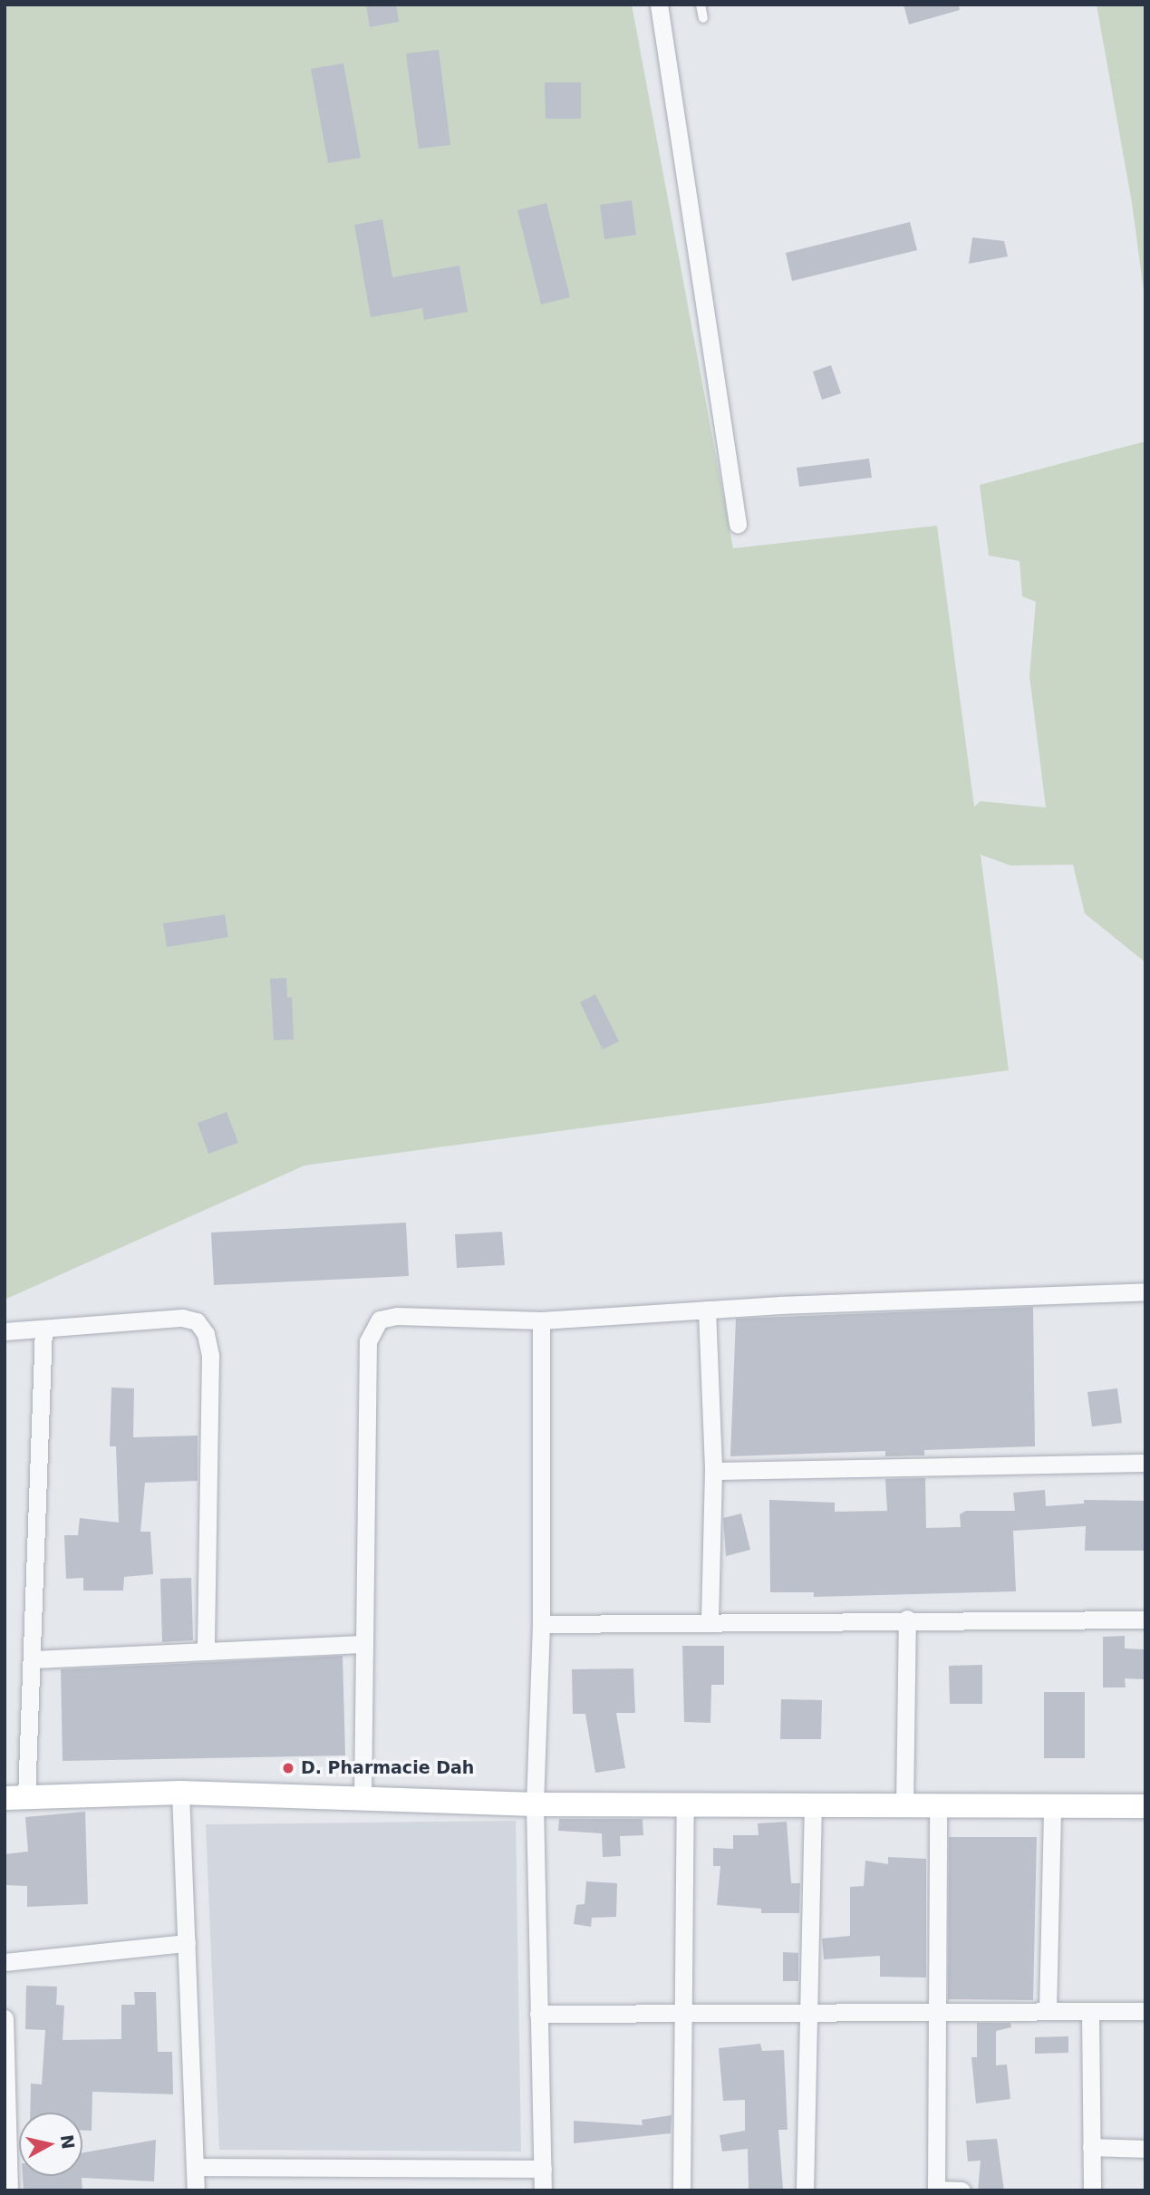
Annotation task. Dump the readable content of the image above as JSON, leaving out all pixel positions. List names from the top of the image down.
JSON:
{
  "places": ["D. Pharmacie Dah"],
  "north": "right"
}
